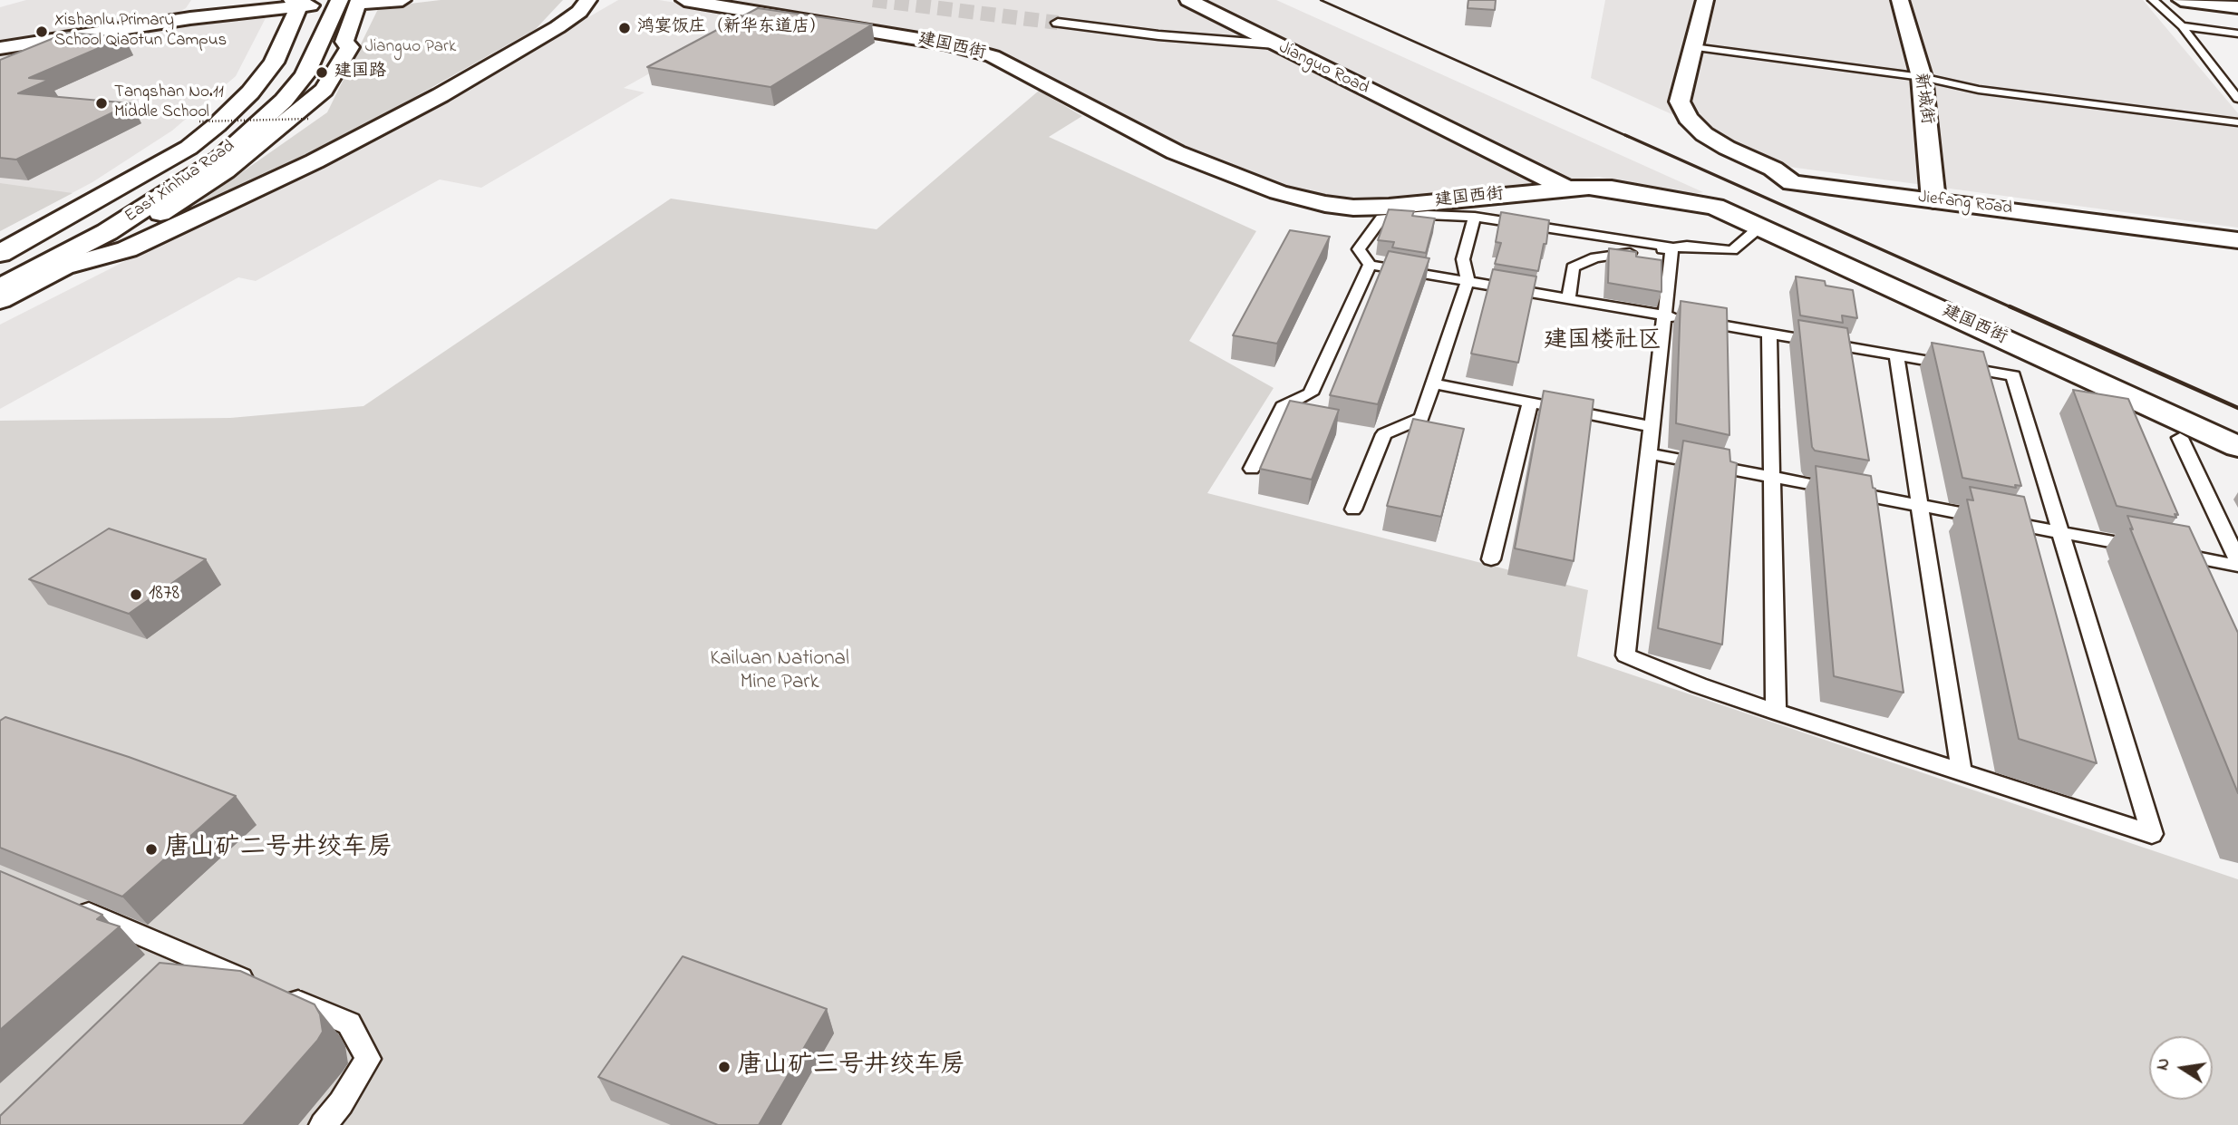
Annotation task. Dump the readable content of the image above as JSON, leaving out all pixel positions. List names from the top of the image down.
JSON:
{
  "streets": {
    "street": [
      "建国西街",
      "Jianguo Road",
      "新城街",
      "East Xinhua Road",
      "Jiefang Road"
    ]
  },
  "crossings": [
    ["建国西街", "Jianguo Road"],
    ["新城街", "Jiefang Road"]
  ],
  "districts": ["建国楼社区"],
  "parks": ["Jianguo Park", "Kailuan National Mine Park"],
  "places": [
    "鸿宴饭庄（新华东道店）",
    "Xishanlu Primary School Qiaotun Campus",
    "建国路",
    "Tangshan No.11 Middle School",
    "1878",
    "唐山矿二号井绞车房",
    "唐山矿三号井绞车房"
  ],
  "north": "left"
}
